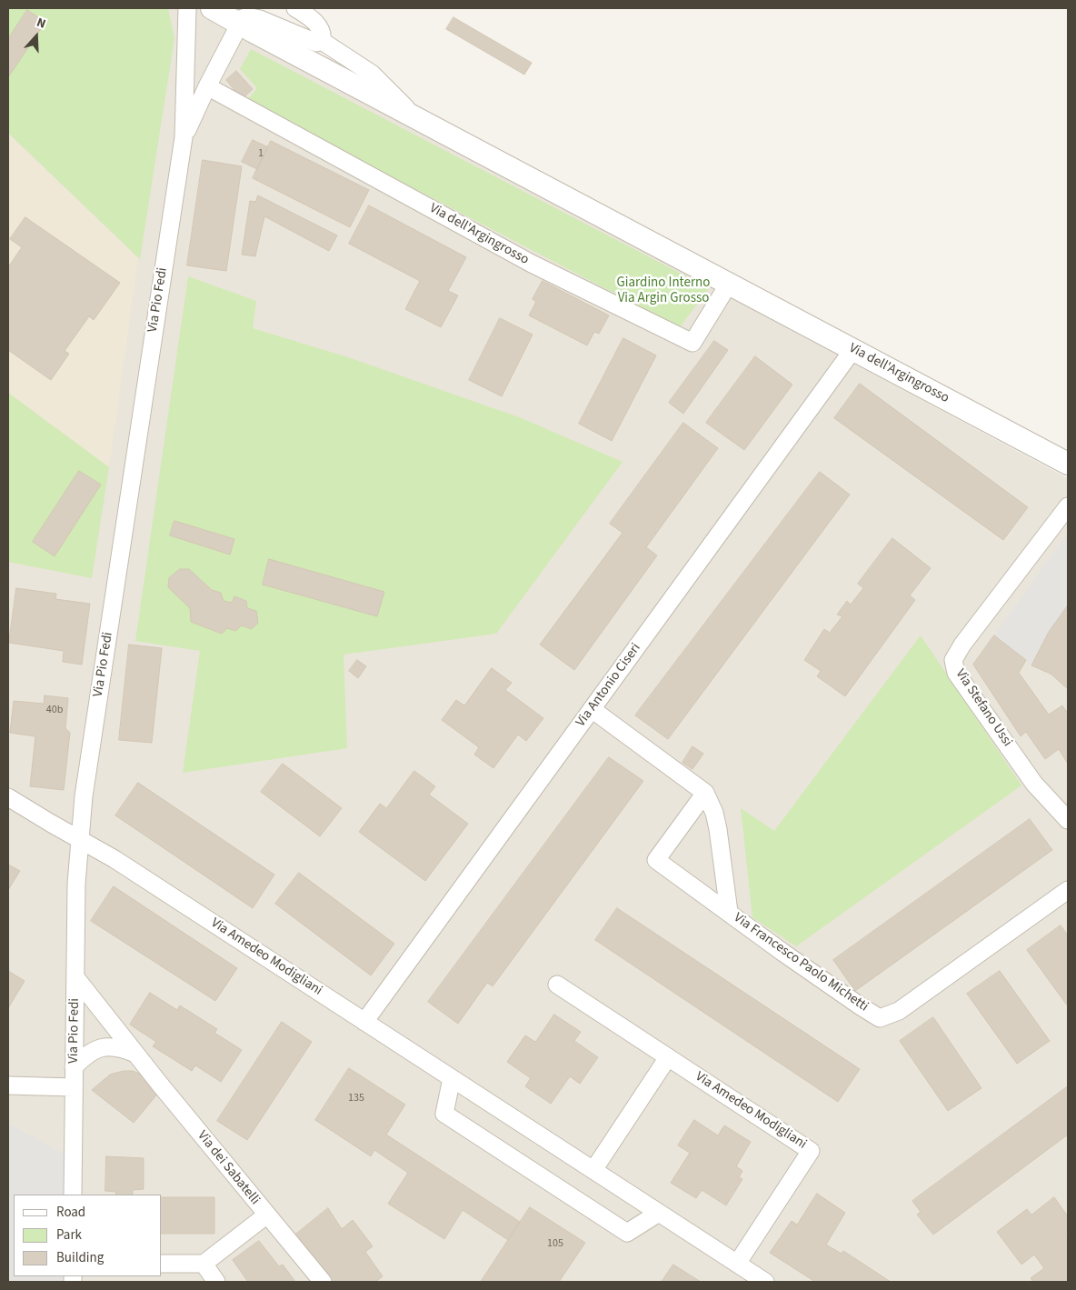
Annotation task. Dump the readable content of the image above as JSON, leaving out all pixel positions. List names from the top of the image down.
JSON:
{
  "streets": {
    "street": [
      "Via dell'Argingrosso",
      "Via Pio Fedi",
      "Via Antonio Ciseri",
      "Via Stefano Ussi",
      "Via Amedeo Modigliani",
      "Via Francesco Paolo Michetti",
      "Via dei Sabatelli"
    ]
  },
  "crossings": [
    ["Via dell'Argingrosso", "Via Pio Fedi"],
    ["Via dell'Argingrosso", "Via Antonio Ciseri"],
    ["Via Pio Fedi", "Via Amedeo Modigliani"],
    ["Via Pio Fedi", "Via dei Sabatelli"],
    ["Via Antonio Ciseri", "Via Amedeo Modigliani"],
    ["Via Antonio Ciseri", "Via Francesco Paolo Michetti"]
  ],
  "parks": ["Giardino Interno Via Argin Grosso"],
  "house_numbers": [
    "1",
    "40b",
    "135",
    "105"
  ],
  "legend": ["Road", "Park", "Building"],
  "north": "top"
}
